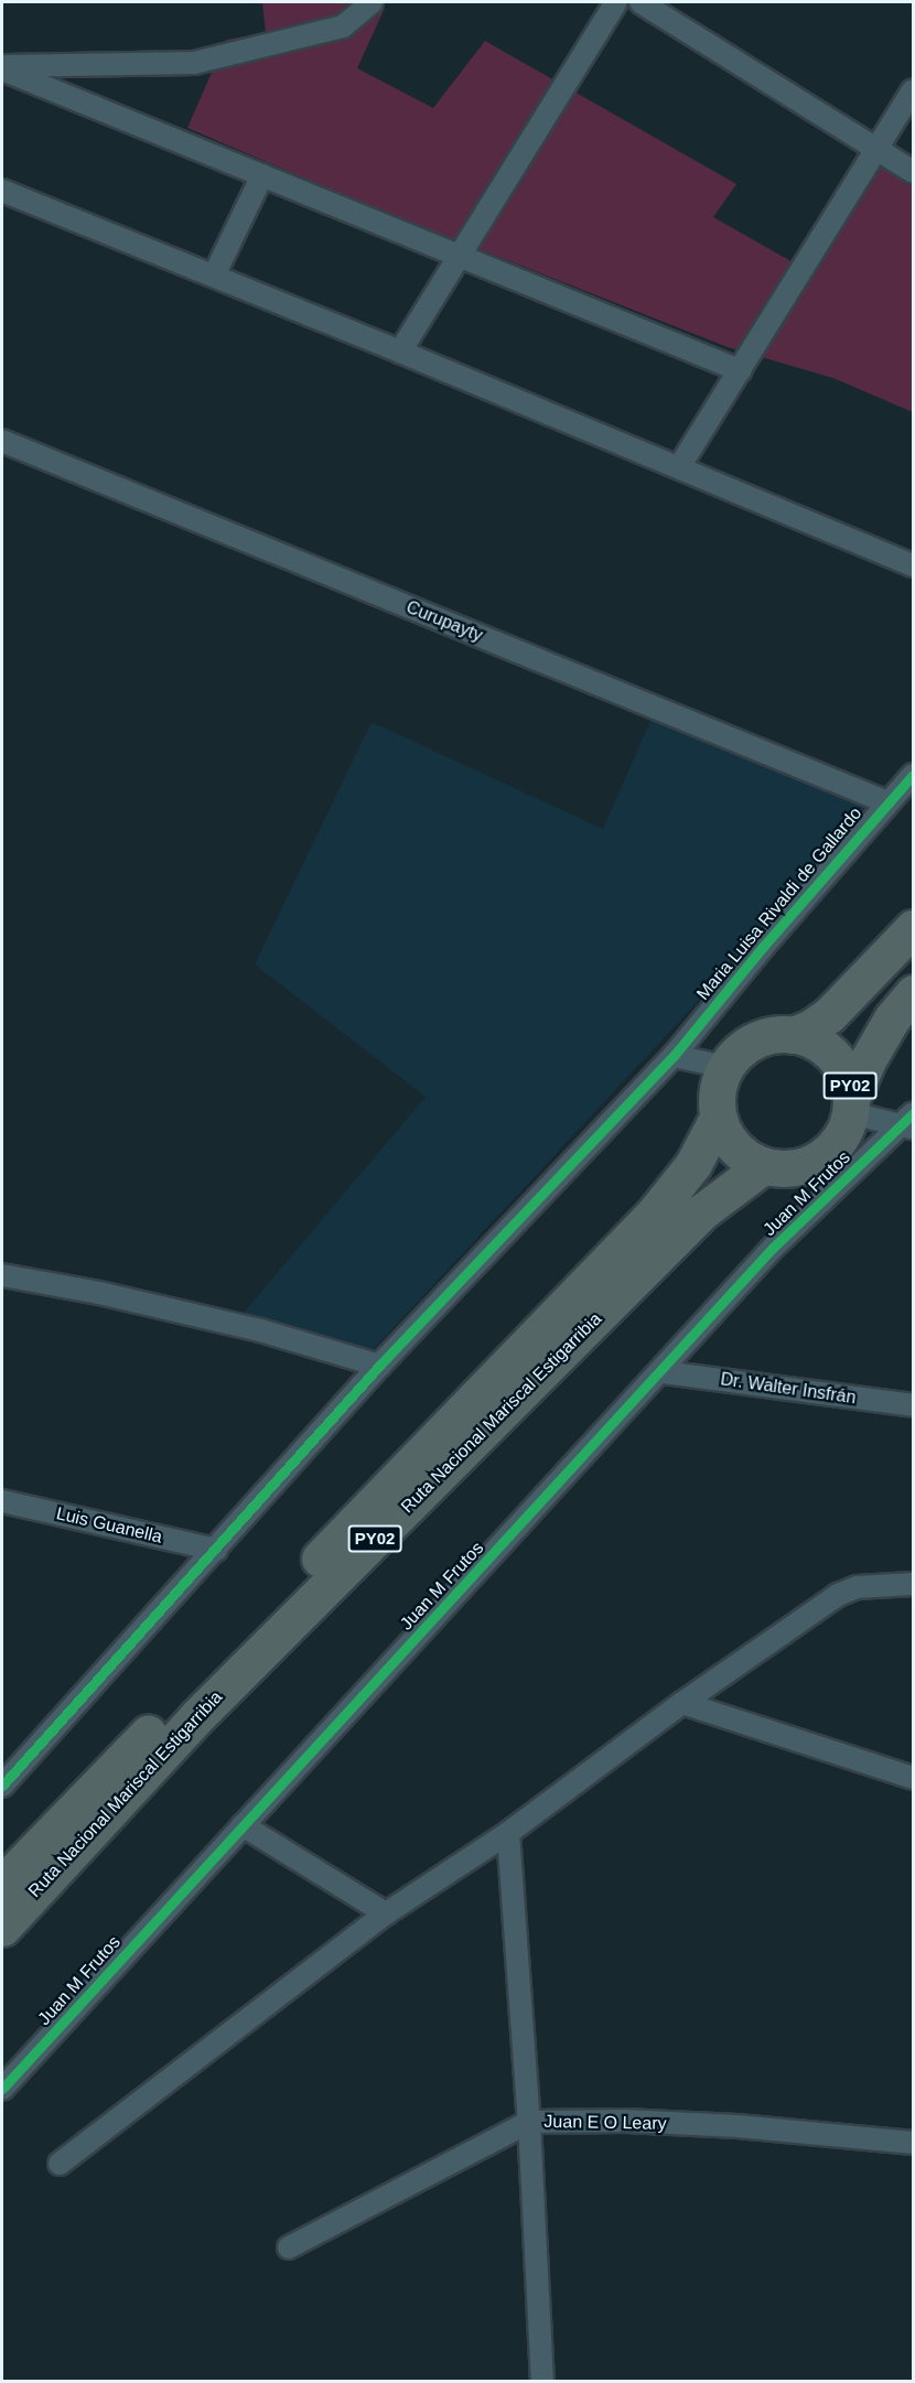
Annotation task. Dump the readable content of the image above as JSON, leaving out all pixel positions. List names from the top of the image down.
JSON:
{
  "streets": {
    "highway": ["PY02", "Ruta Nacional Mariscal Estigarribia"],
    "street": [
      "Curupayty",
      "Maria Luisa Rivaldi de Gallardo",
      "Juan M Frutos",
      "Dr. Walter Insfrán",
      "Luis Guanella",
      "Juan E O Leary"
    ]
  },
  "crossings": [
    ["Curupayty", "Maria Luisa Rivaldi de Gallardo"],
    ["Maria Luisa Rivaldi de Gallardo", "Luis Guanella"],
    ["PY02", "Ruta Nacional Mariscal Estigarribia"],
    ["Juan M Frutos", "Dr. Walter Insfrán"]
  ]
}
